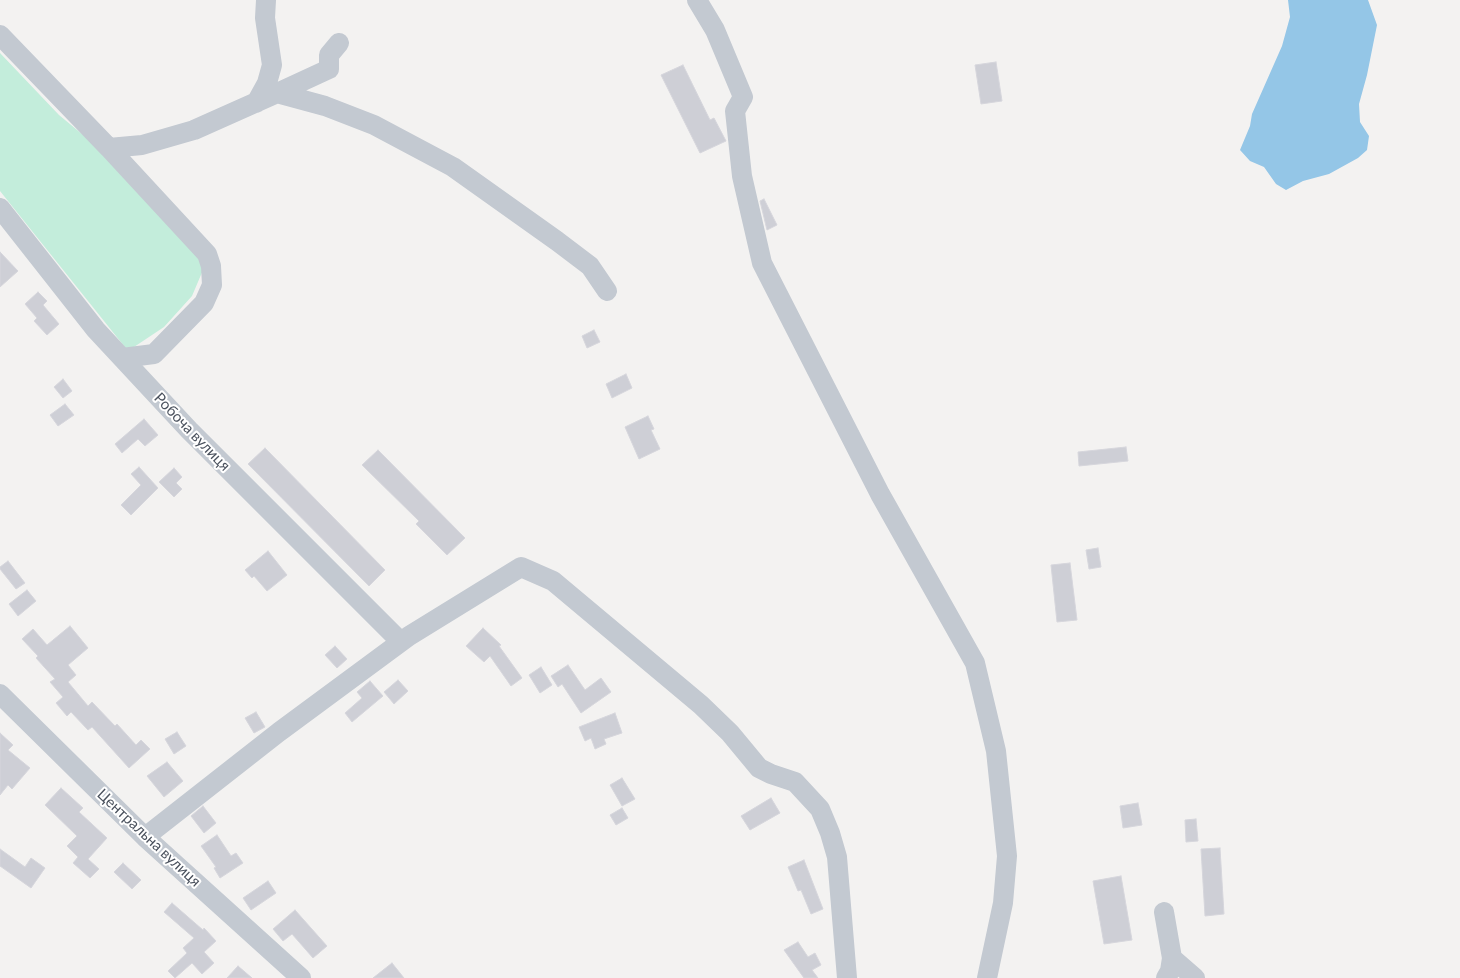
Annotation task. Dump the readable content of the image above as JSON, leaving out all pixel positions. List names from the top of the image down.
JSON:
{
  "streets": {
    "street": ["Робоча вулиця", "Центральна вулиця"]
  }
}
